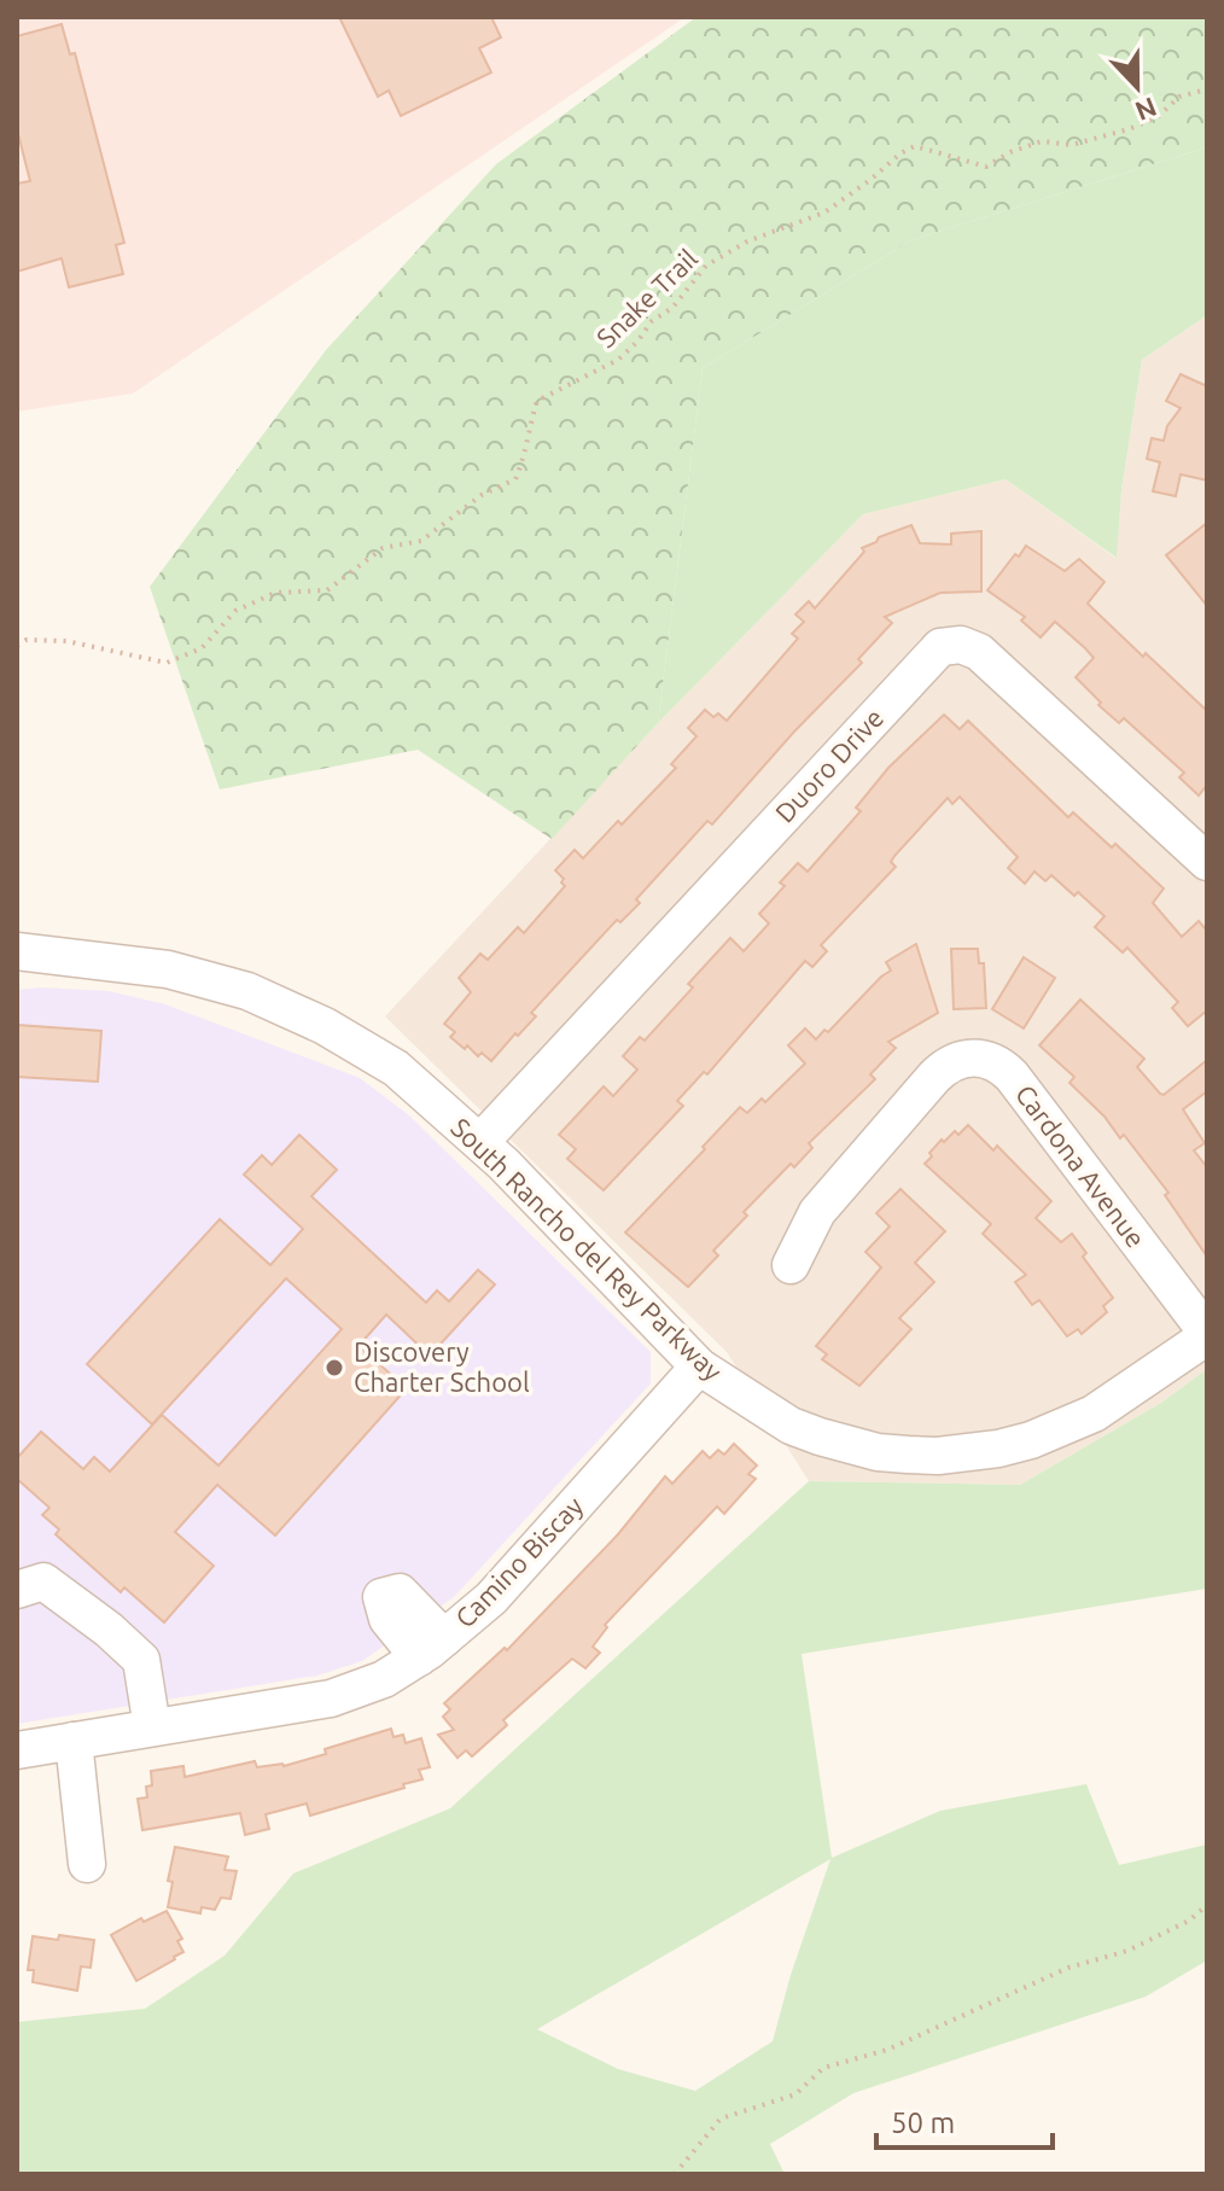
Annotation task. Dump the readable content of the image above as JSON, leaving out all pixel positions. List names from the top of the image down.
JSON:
{
  "streets": {
    "street": [
      "Duoro Drive",
      "Cardona Avenue",
      "South Rancho del Rey Parkway",
      "Camino Biscay"
    ],
    "path": ["Snake Trail"]
  },
  "crossings": [
    ["Duoro Drive", "South Rancho del Rey Parkway"],
    ["Cardona Avenue", "South Rancho del Rey Parkway"],
    ["South Rancho del Rey Parkway", "Camino Biscay"]
  ],
  "places": ["Discovery Charter School"],
  "scale_bar": "50 m",
  "north": "bottom"
}
